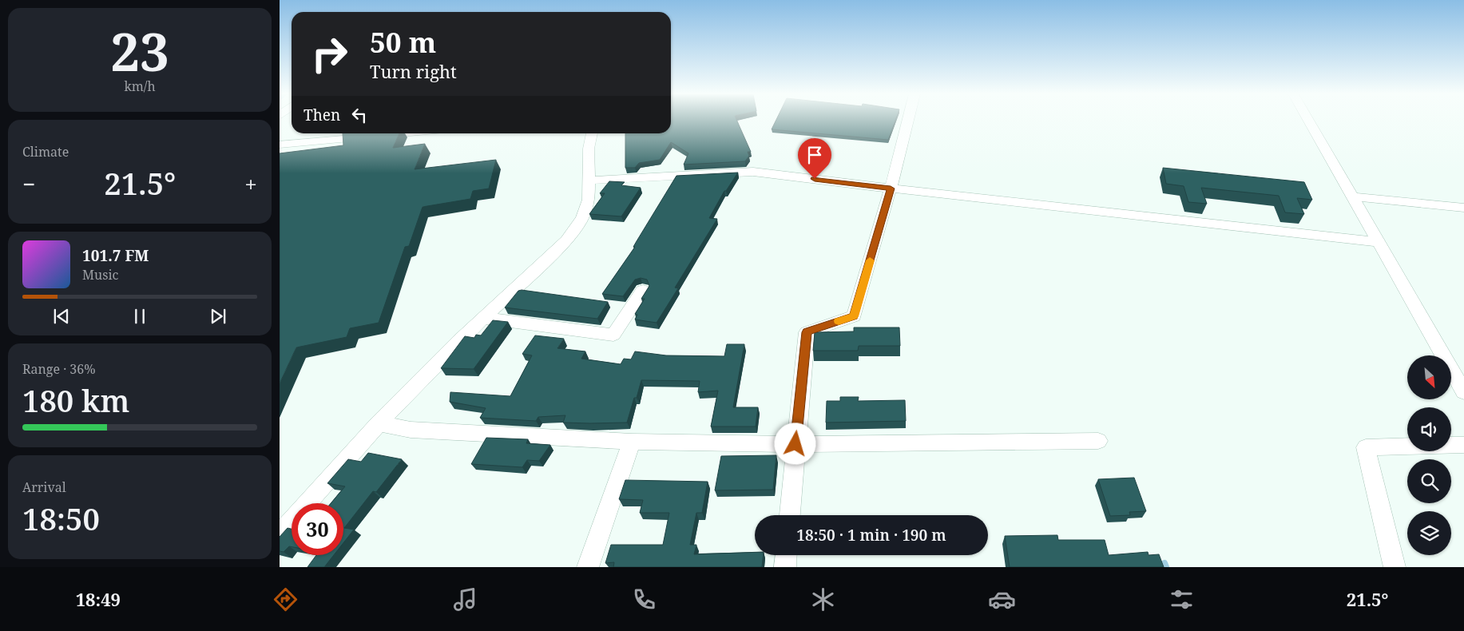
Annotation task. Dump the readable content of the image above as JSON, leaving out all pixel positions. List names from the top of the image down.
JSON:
{
  "north": "bottom right",
  "page": {
    "tile": [
      ["23", "km/h"],
      "Climate",
      ["Range · 36%", "180 km"],
      ["Arrival", "18:50"]
    ],
    "turn": ["50 m", "Turn right"],
    "then": "Then",
    "heat": ["−", "21.5°", "+"],
    "song": ["101.7 FM", "Music"],
    "limit": "30",
    "trip": "18:50 · 1 min · 190 m",
    "tabs": ["18:49", "21.5°"]
  }
}
